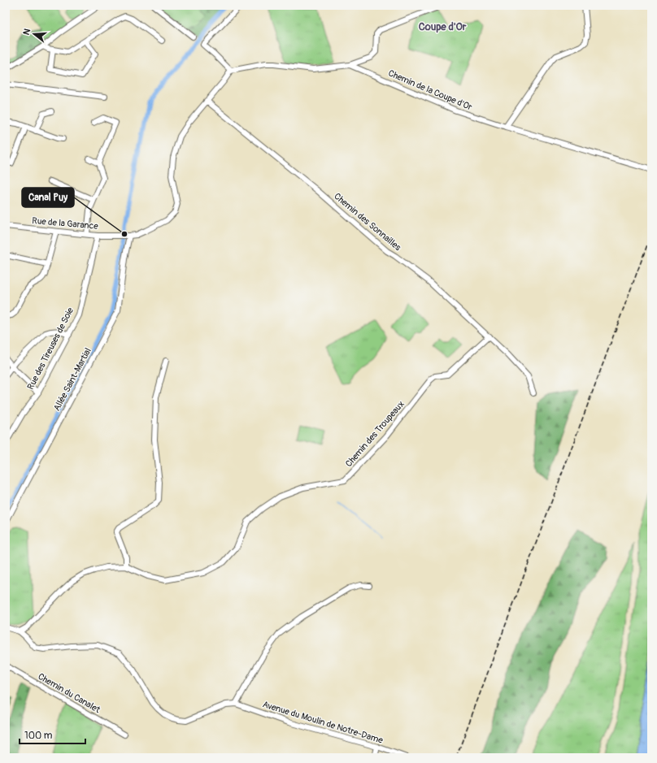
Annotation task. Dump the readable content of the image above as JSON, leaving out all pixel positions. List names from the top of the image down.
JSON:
{
  "streets": {
    "street": [
      "Chemin de la Coupe d'Or",
      "Chemin des Sonnailles",
      "Rue de la Garance",
      "Rue des Tireuses de Soie",
      "Allée Saint-Martial",
      "Chemin des Troupeaux",
      "Chemin du Canalet",
      "Avenue du Moulin de Notre-Dame"
    ]
  },
  "crossings": [
    ["Chemin des Sonnailles", "Rue de la Garance"],
    ["Chemin des Sonnailles", "Chemin des Troupeaux"],
    ["Rue de la Garance", "Rue des Tireuses de Soie"],
    ["Rue de la Garance", "Allée Saint-Martial"]
  ],
  "districts": ["Coupe d'Or"],
  "places": ["Canal Puy"],
  "scale_bar": "100 m",
  "north": "left"
}
